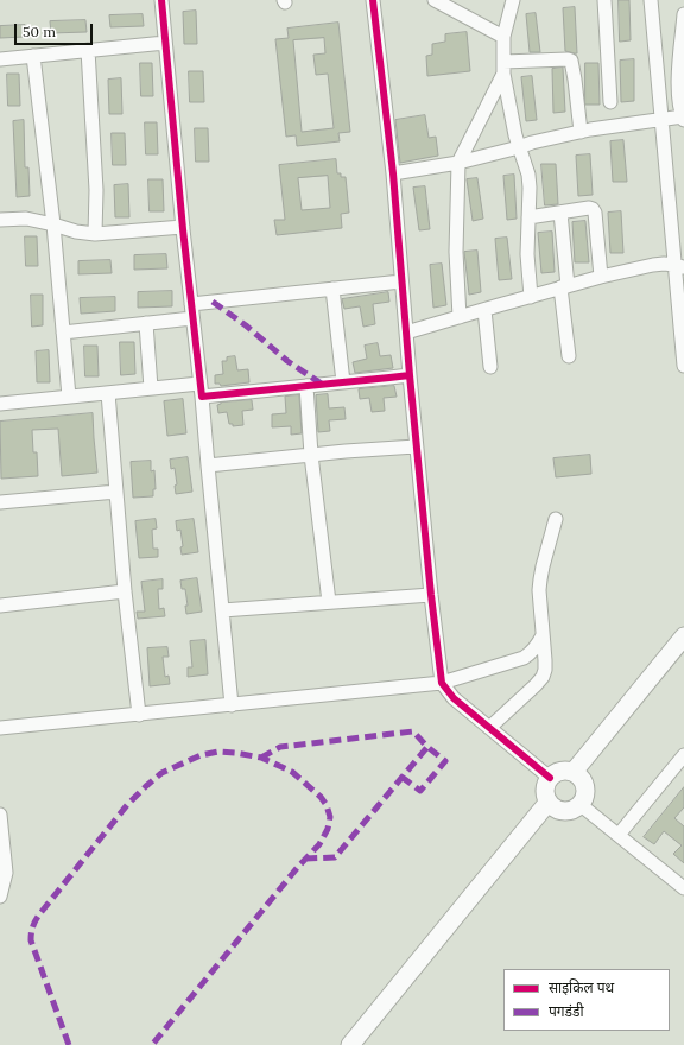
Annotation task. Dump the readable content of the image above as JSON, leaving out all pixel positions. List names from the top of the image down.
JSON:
{
  "legend": ["साइकिल पथ", "पगडंडी"],
  "scale_bar": "50 m"
}
